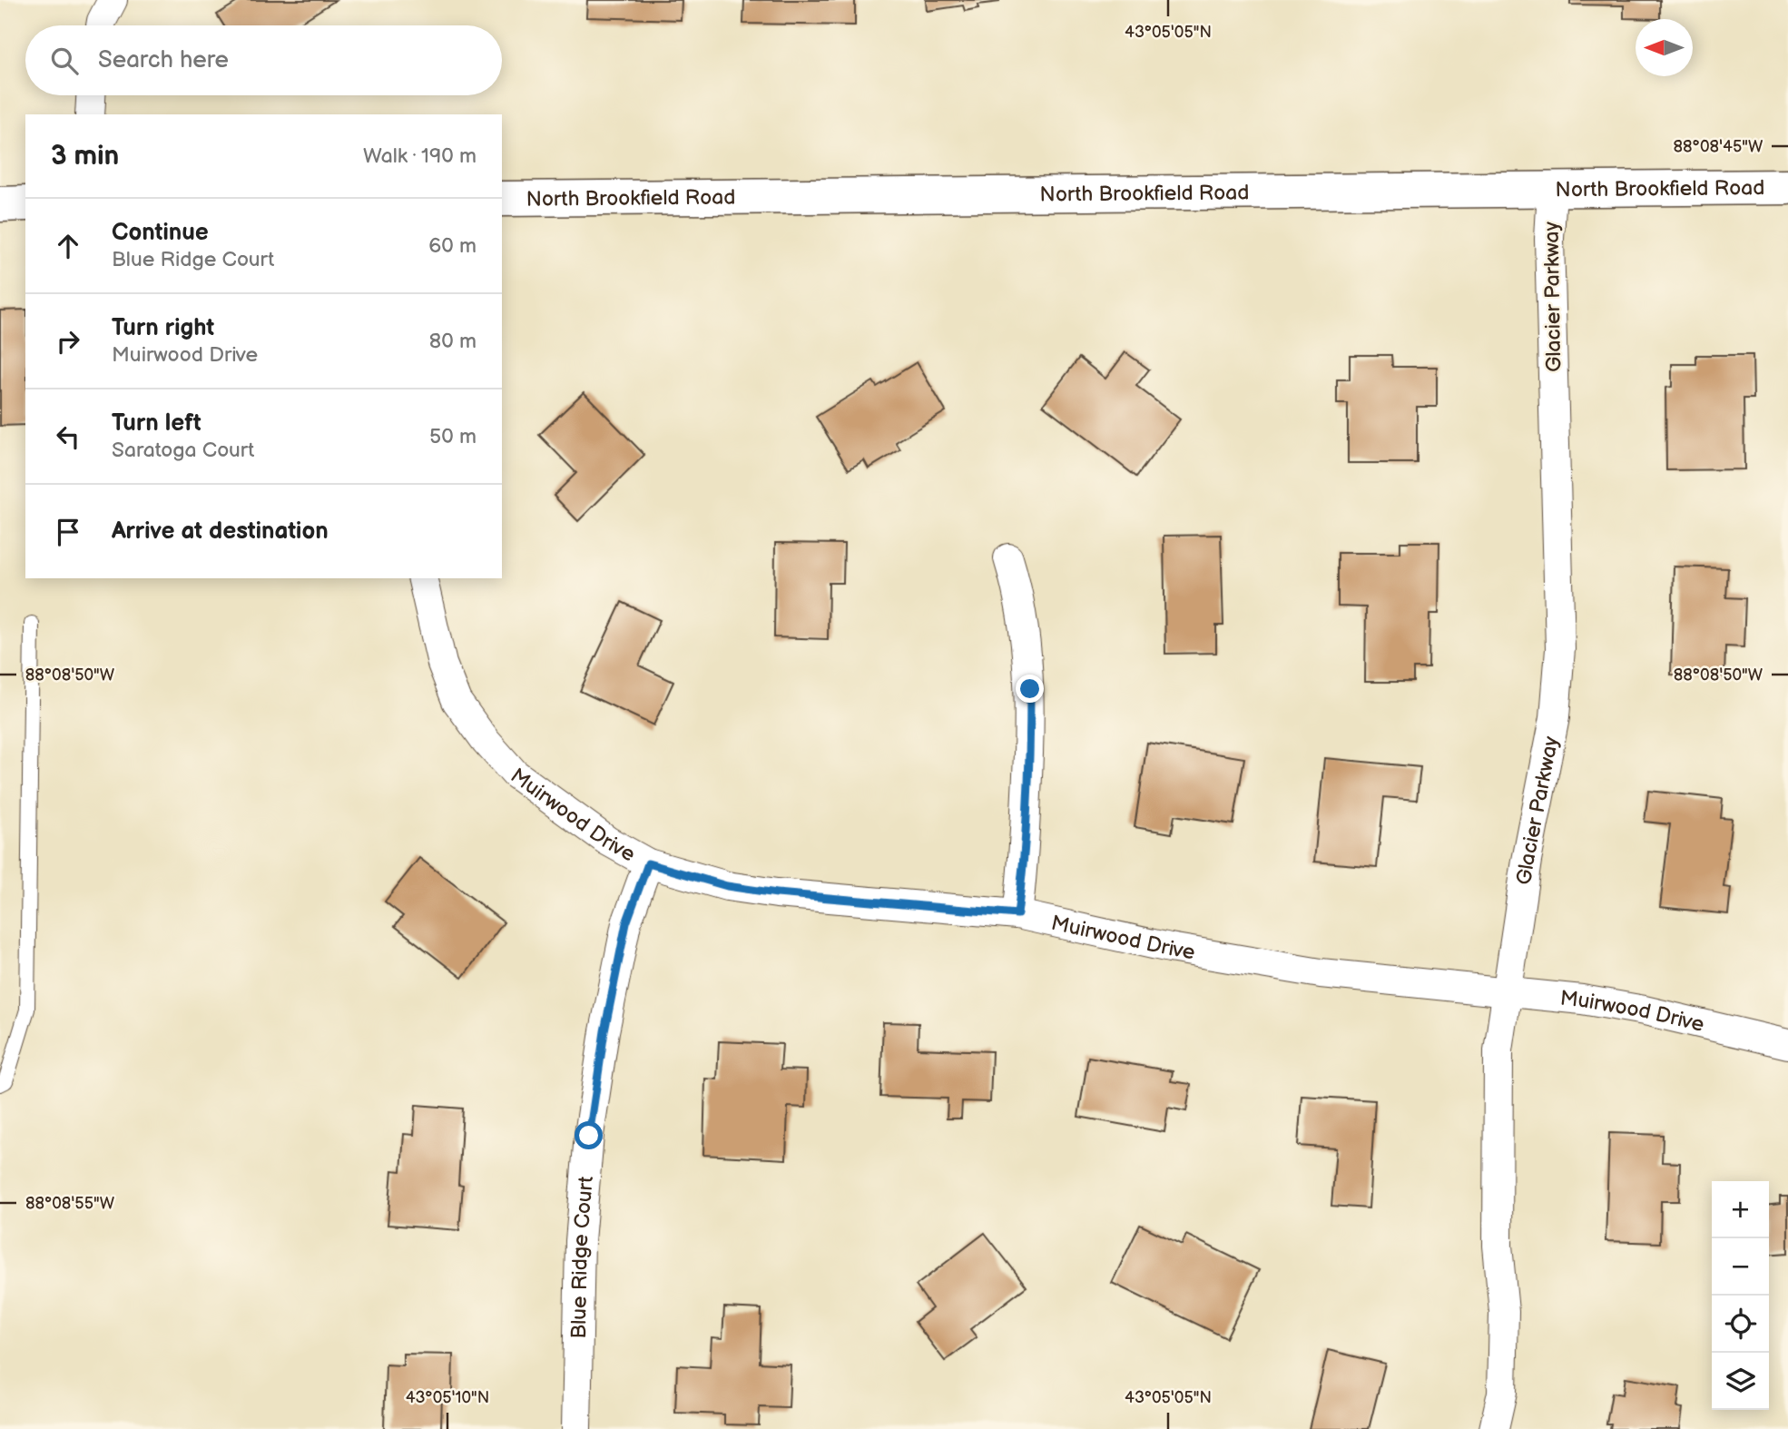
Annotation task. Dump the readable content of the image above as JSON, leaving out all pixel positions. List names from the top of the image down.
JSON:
{
  "streets": {
    "street": [
      "North Brookfield Road",
      "Glacier Parkway",
      "Muirwood Drive",
      "Blue Ridge Court"
    ]
  },
  "crossings": [
    ["North Brookfield Road", "Glacier Parkway"],
    ["Glacier Parkway", "Muirwood Drive"],
    ["Muirwood Drive", "Blue Ridge Court"]
  ],
  "north": "left",
  "page": {
    "search": "Search here",
    "heading": ["3 min", "Walk · 190 m"],
    "list": [
      ["Continue", "Blue Ridge Court", "60 m"],
      ["Turn right", "Muirwood Drive", "80 m"],
      ["Turn left", "Saratoga Court", "50 m"],
      "Arrive at destination"
    ],
    "map_buttons": ["+", "−"]
  },
  "coordinates": [
    "43°05'05\"N",
    "88°08'45\"W",
    "88°08'50\"W",
    "88°08'55\"W",
    "43°05'10\"N"
  ]
}
